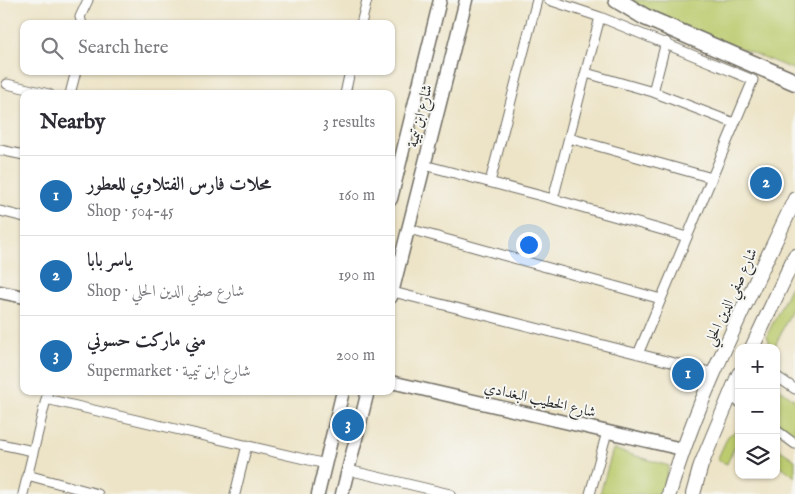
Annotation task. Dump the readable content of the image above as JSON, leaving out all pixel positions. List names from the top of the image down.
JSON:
{
  "streets": {
    "main road": ["شارع صفي الدين الحلي"],
    "street": ["شارع ابن تيمية", "شارع الخطيب البغدادي"]
  },
  "crossings": [
    ["شارع صفي الدين الحلي", "شارع الخطيب البغدادي"]
  ],
  "page": {
    "search": "Search here",
    "heading": ["Nearby", "3 results"],
    "list": [
      {
        "mark": "1",
        "name": "محلات فارس الفتلاوي للعطور",
        "note": "Shop · 504-45",
        "value": "160 m"
      },
      {
        "mark": "2",
        "name": "ياسر بابا",
        "note": "Shop · شارع صفي الدين الحلي",
        "value": "190 m"
      },
      {
        "mark": "3",
        "name": "مني ماركت حسوني",
        "note": "Supermarket · شارع ابن تيمية",
        "value": "200 m"
      }
    ],
    "pins": ["2", "1", "3"],
    "map_buttons": ["+", "−"]
  }
}
